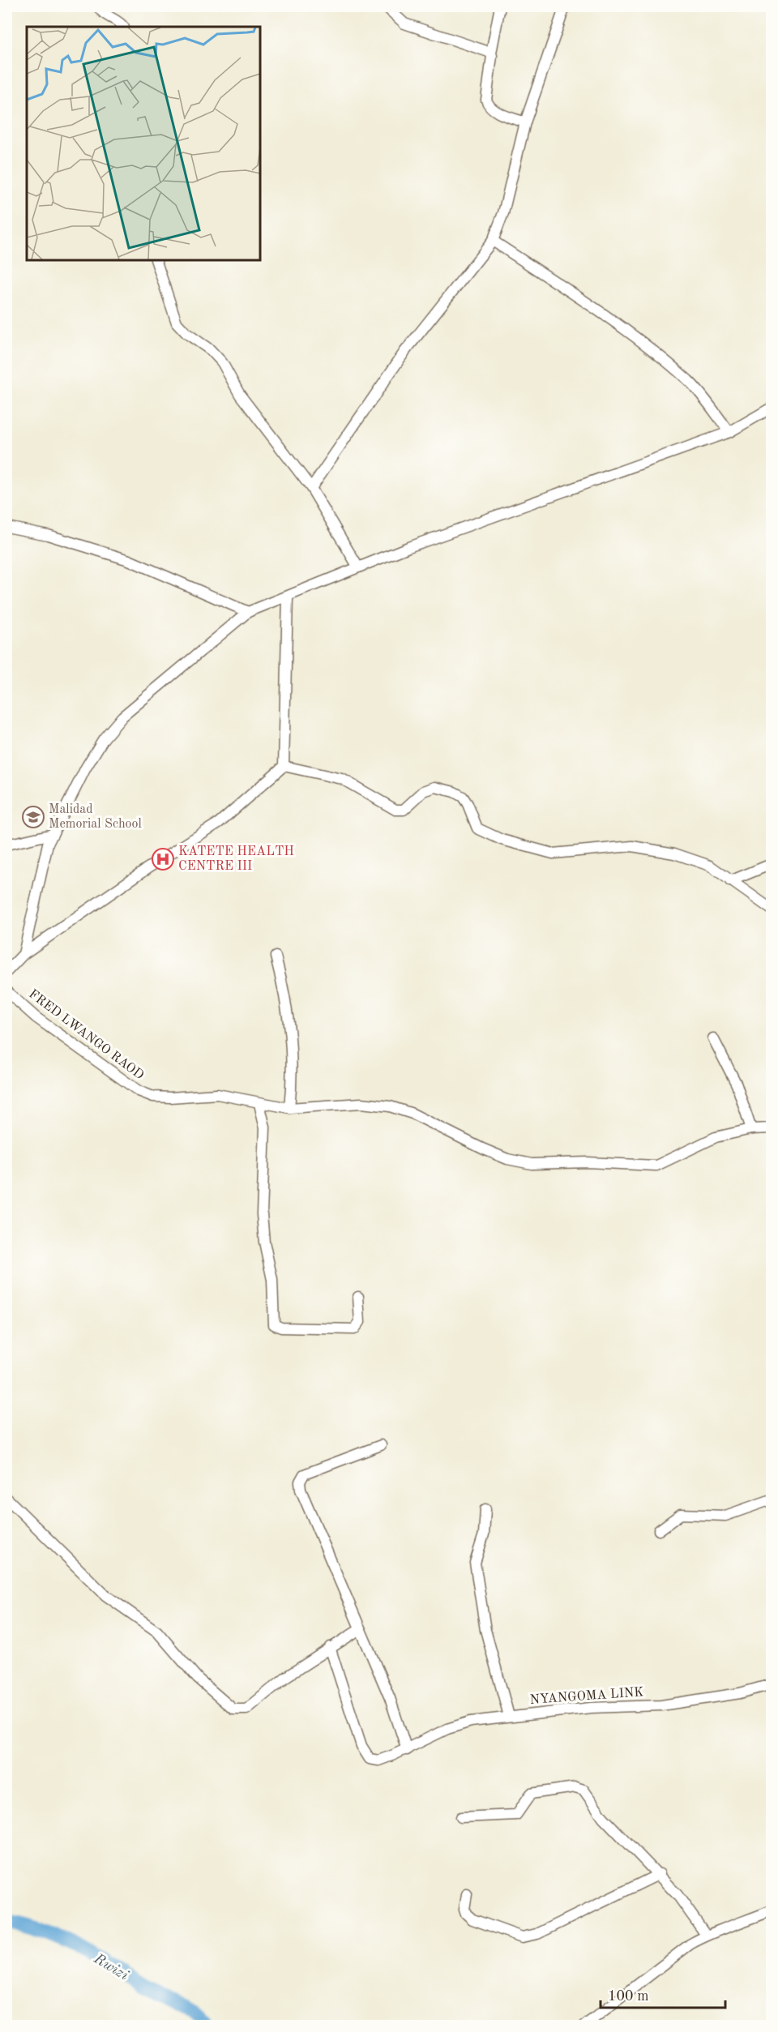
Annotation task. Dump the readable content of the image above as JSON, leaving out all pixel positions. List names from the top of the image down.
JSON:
{
  "streets": {
    "street": ["FRED LWANGO RAOD", "NYANGOMA LINK"]
  },
  "water": ["Rwizi"],
  "places": {
    "school or university": ["Malidad Memorial School"],
    "hospital": ["KATETE HEALTH CENTRE III"]
  },
  "scale_bar": "100 m"
}
